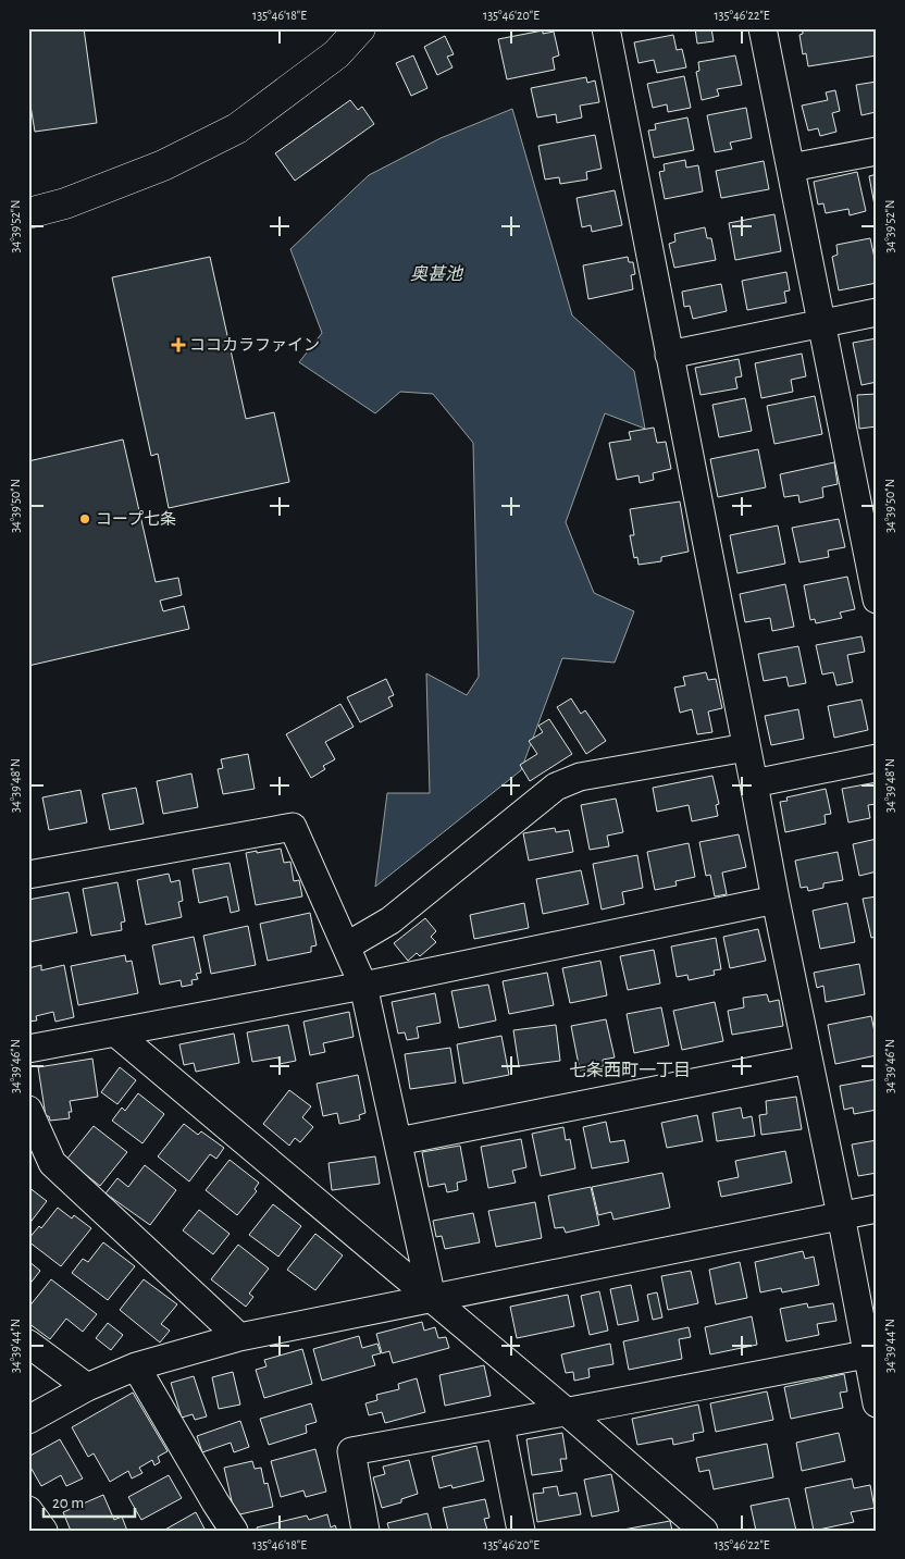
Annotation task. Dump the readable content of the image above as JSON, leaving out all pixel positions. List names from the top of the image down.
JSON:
{
  "districts": ["七条西町一丁目"],
  "water": ["奥甚池"],
  "places": {
    "health": ["ココカラファイン"],
    "other": ["コープ七条"]
  },
  "scale_bar": "20 m",
  "coordinates": [
    "135°46'18\"E",
    "135°46'20\"E",
    "135°46'22\"E",
    "34°39'52\"N",
    "34°39'50\"N",
    "34°39'48\"N",
    "34°39'46\"N",
    "34°39'44\"N"
  ]
}
